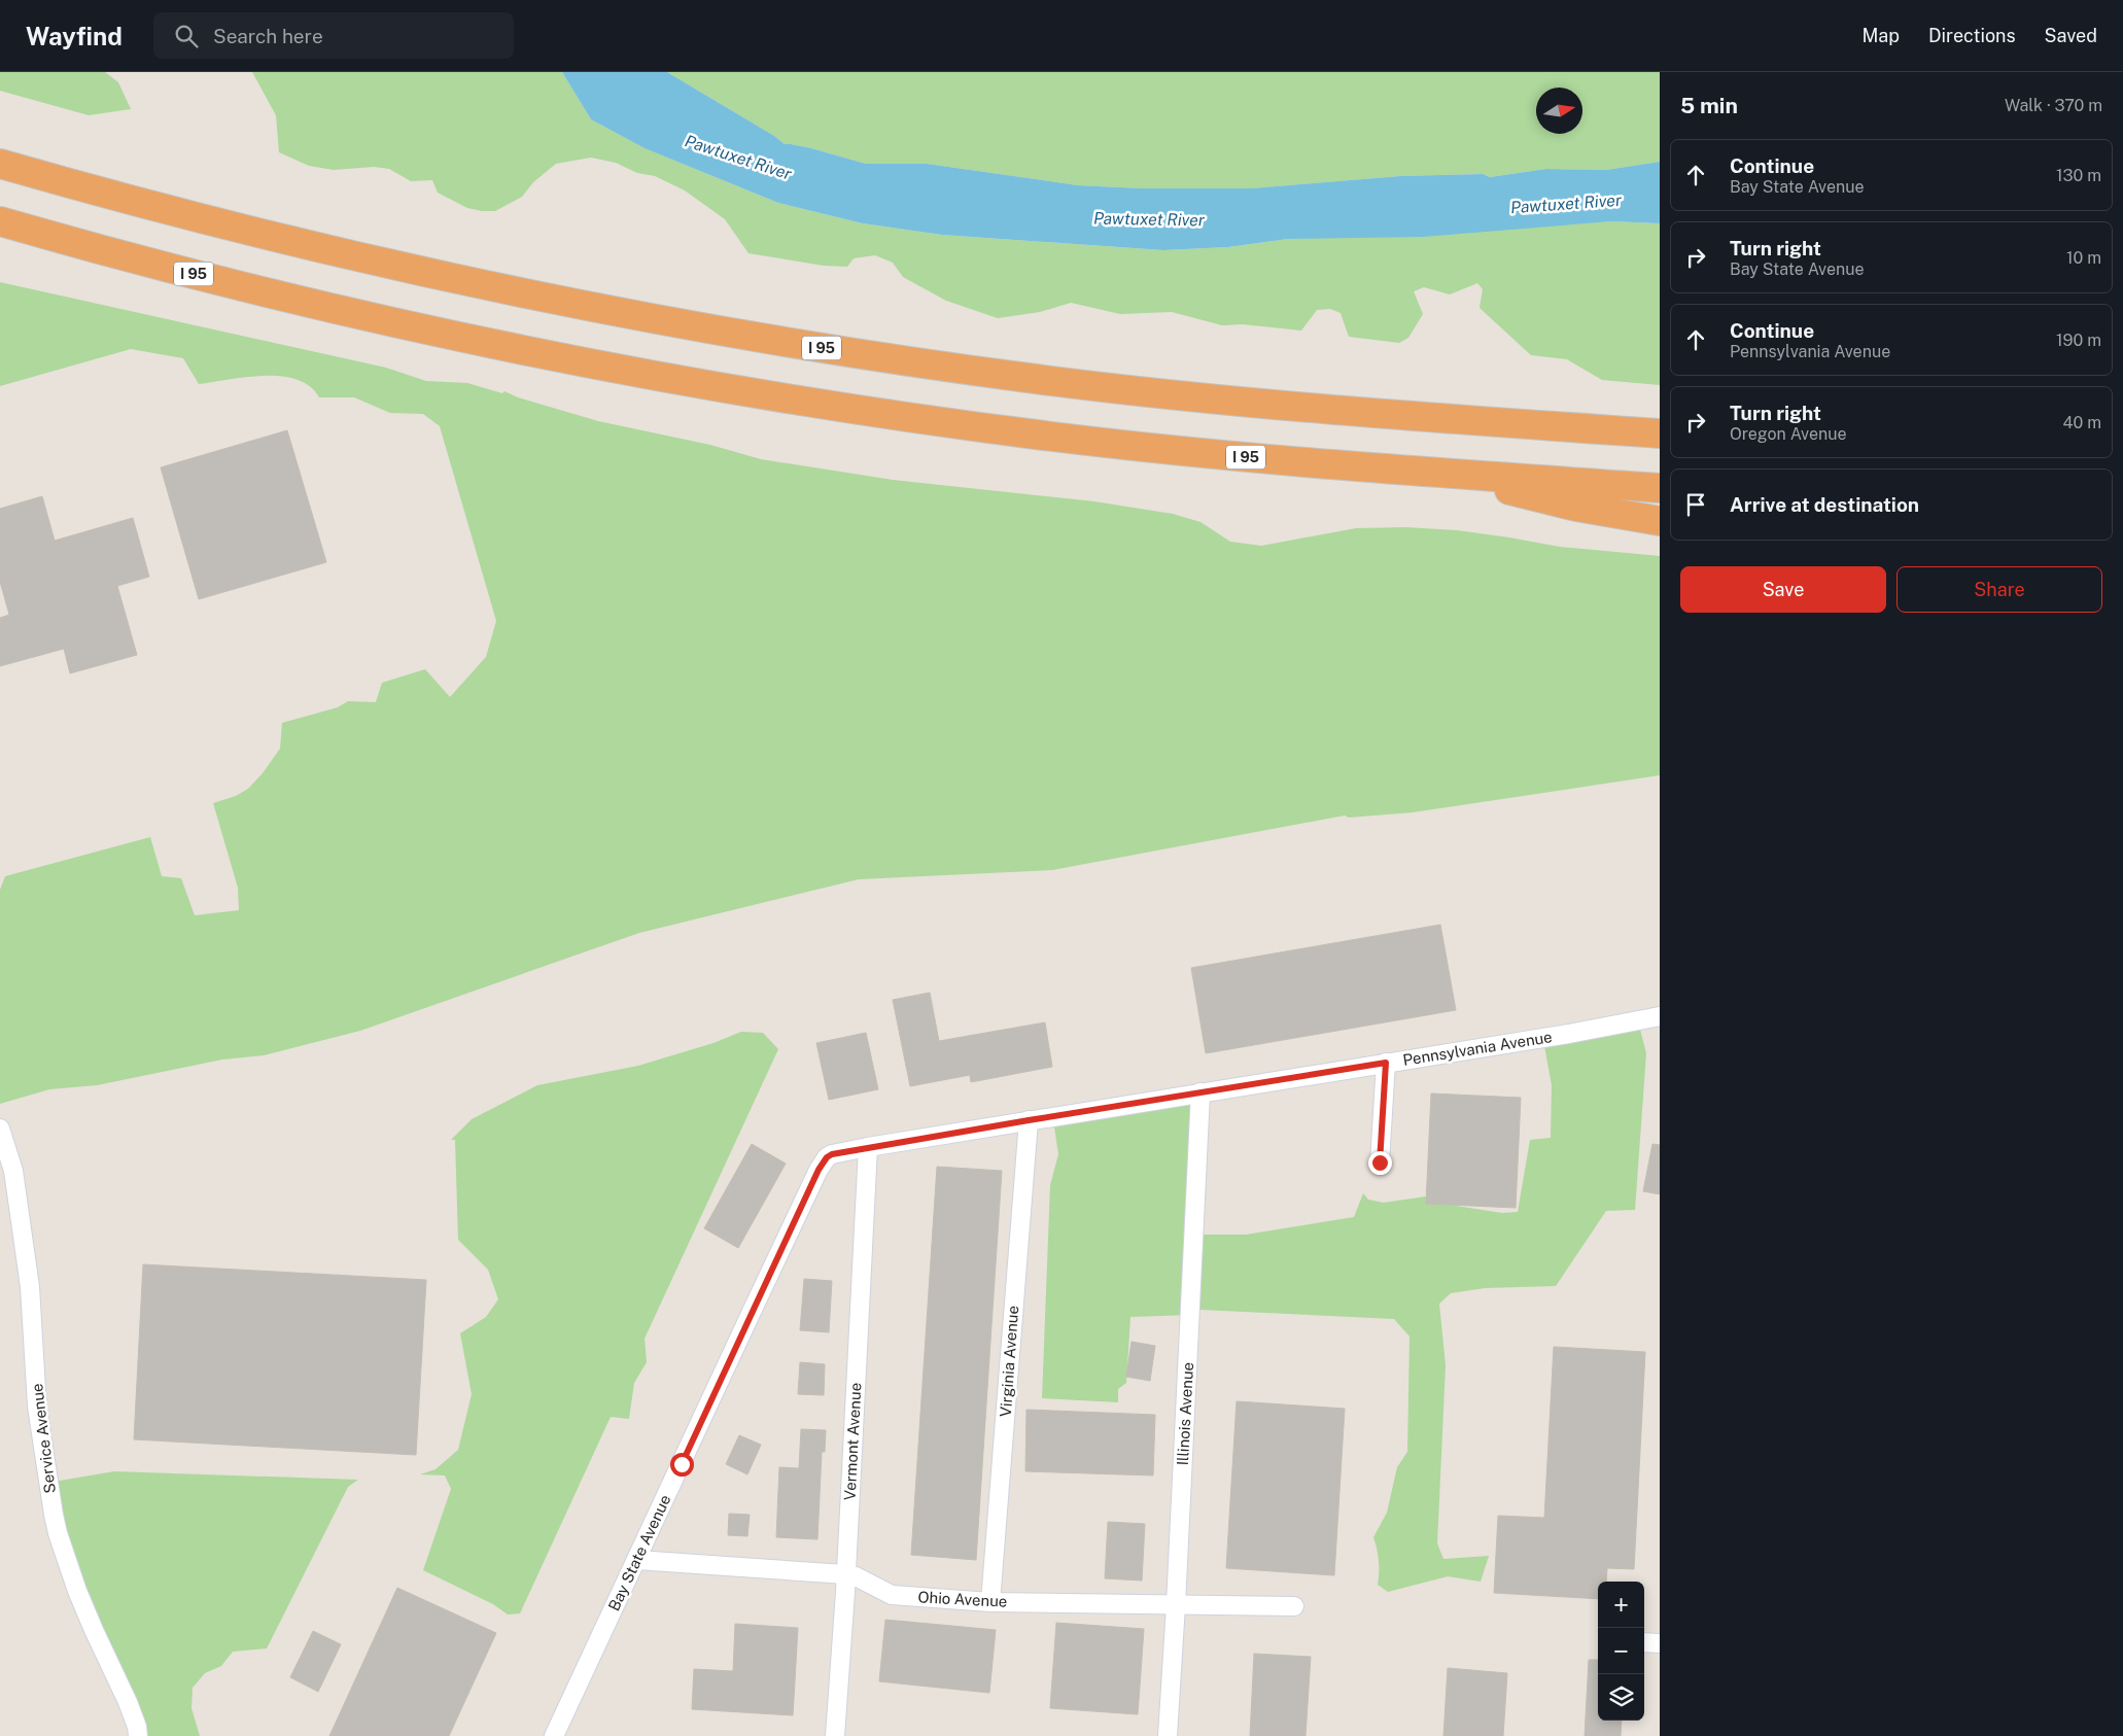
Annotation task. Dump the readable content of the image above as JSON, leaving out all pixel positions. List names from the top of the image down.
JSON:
{
  "streets": {
    "highway": ["I 95"],
    "street": [
      "Pennsylvania Avenue",
      "Virginia Avenue",
      "Illinois Avenue",
      "Service Avenue",
      "Vermont Avenue",
      "Bay State Avenue",
      "Ohio Avenue"
    ]
  },
  "crossings": [
    ["Pennsylvania Avenue", "Virginia Avenue"],
    ["Pennsylvania Avenue", "Illinois Avenue"],
    ["Pennsylvania Avenue", "Vermont Avenue"],
    ["Pennsylvania Avenue", "Bay State Avenue"],
    ["Virginia Avenue", "Ohio Avenue"],
    ["Illinois Avenue", "Ohio Avenue"],
    ["Vermont Avenue", "Bay State Avenue"],
    ["Vermont Avenue", "Ohio Avenue"],
    ["Bay State Avenue", "Ohio Avenue"]
  ],
  "water": ["Pawtuxet River"],
  "north": "right",
  "page": {
    "header": "Wayfind",
    "search": "Search here",
    "nav": ["Map", "Directions", "Saved"],
    "heading": ["5 min", "Walk · 370 m"],
    "list": [
      ["Continue", "Bay State Avenue", "130 m"],
      ["Turn right", "Bay State Avenue", "10 m"],
      ["Continue", "Pennsylvania Avenue", "190 m"],
      ["Turn right", "Oregon Avenue", "40 m"],
      "Arrive at destination"
    ],
    "buttons": ["Save", "Share"],
    "map_buttons": ["+", "−"]
  }
}
